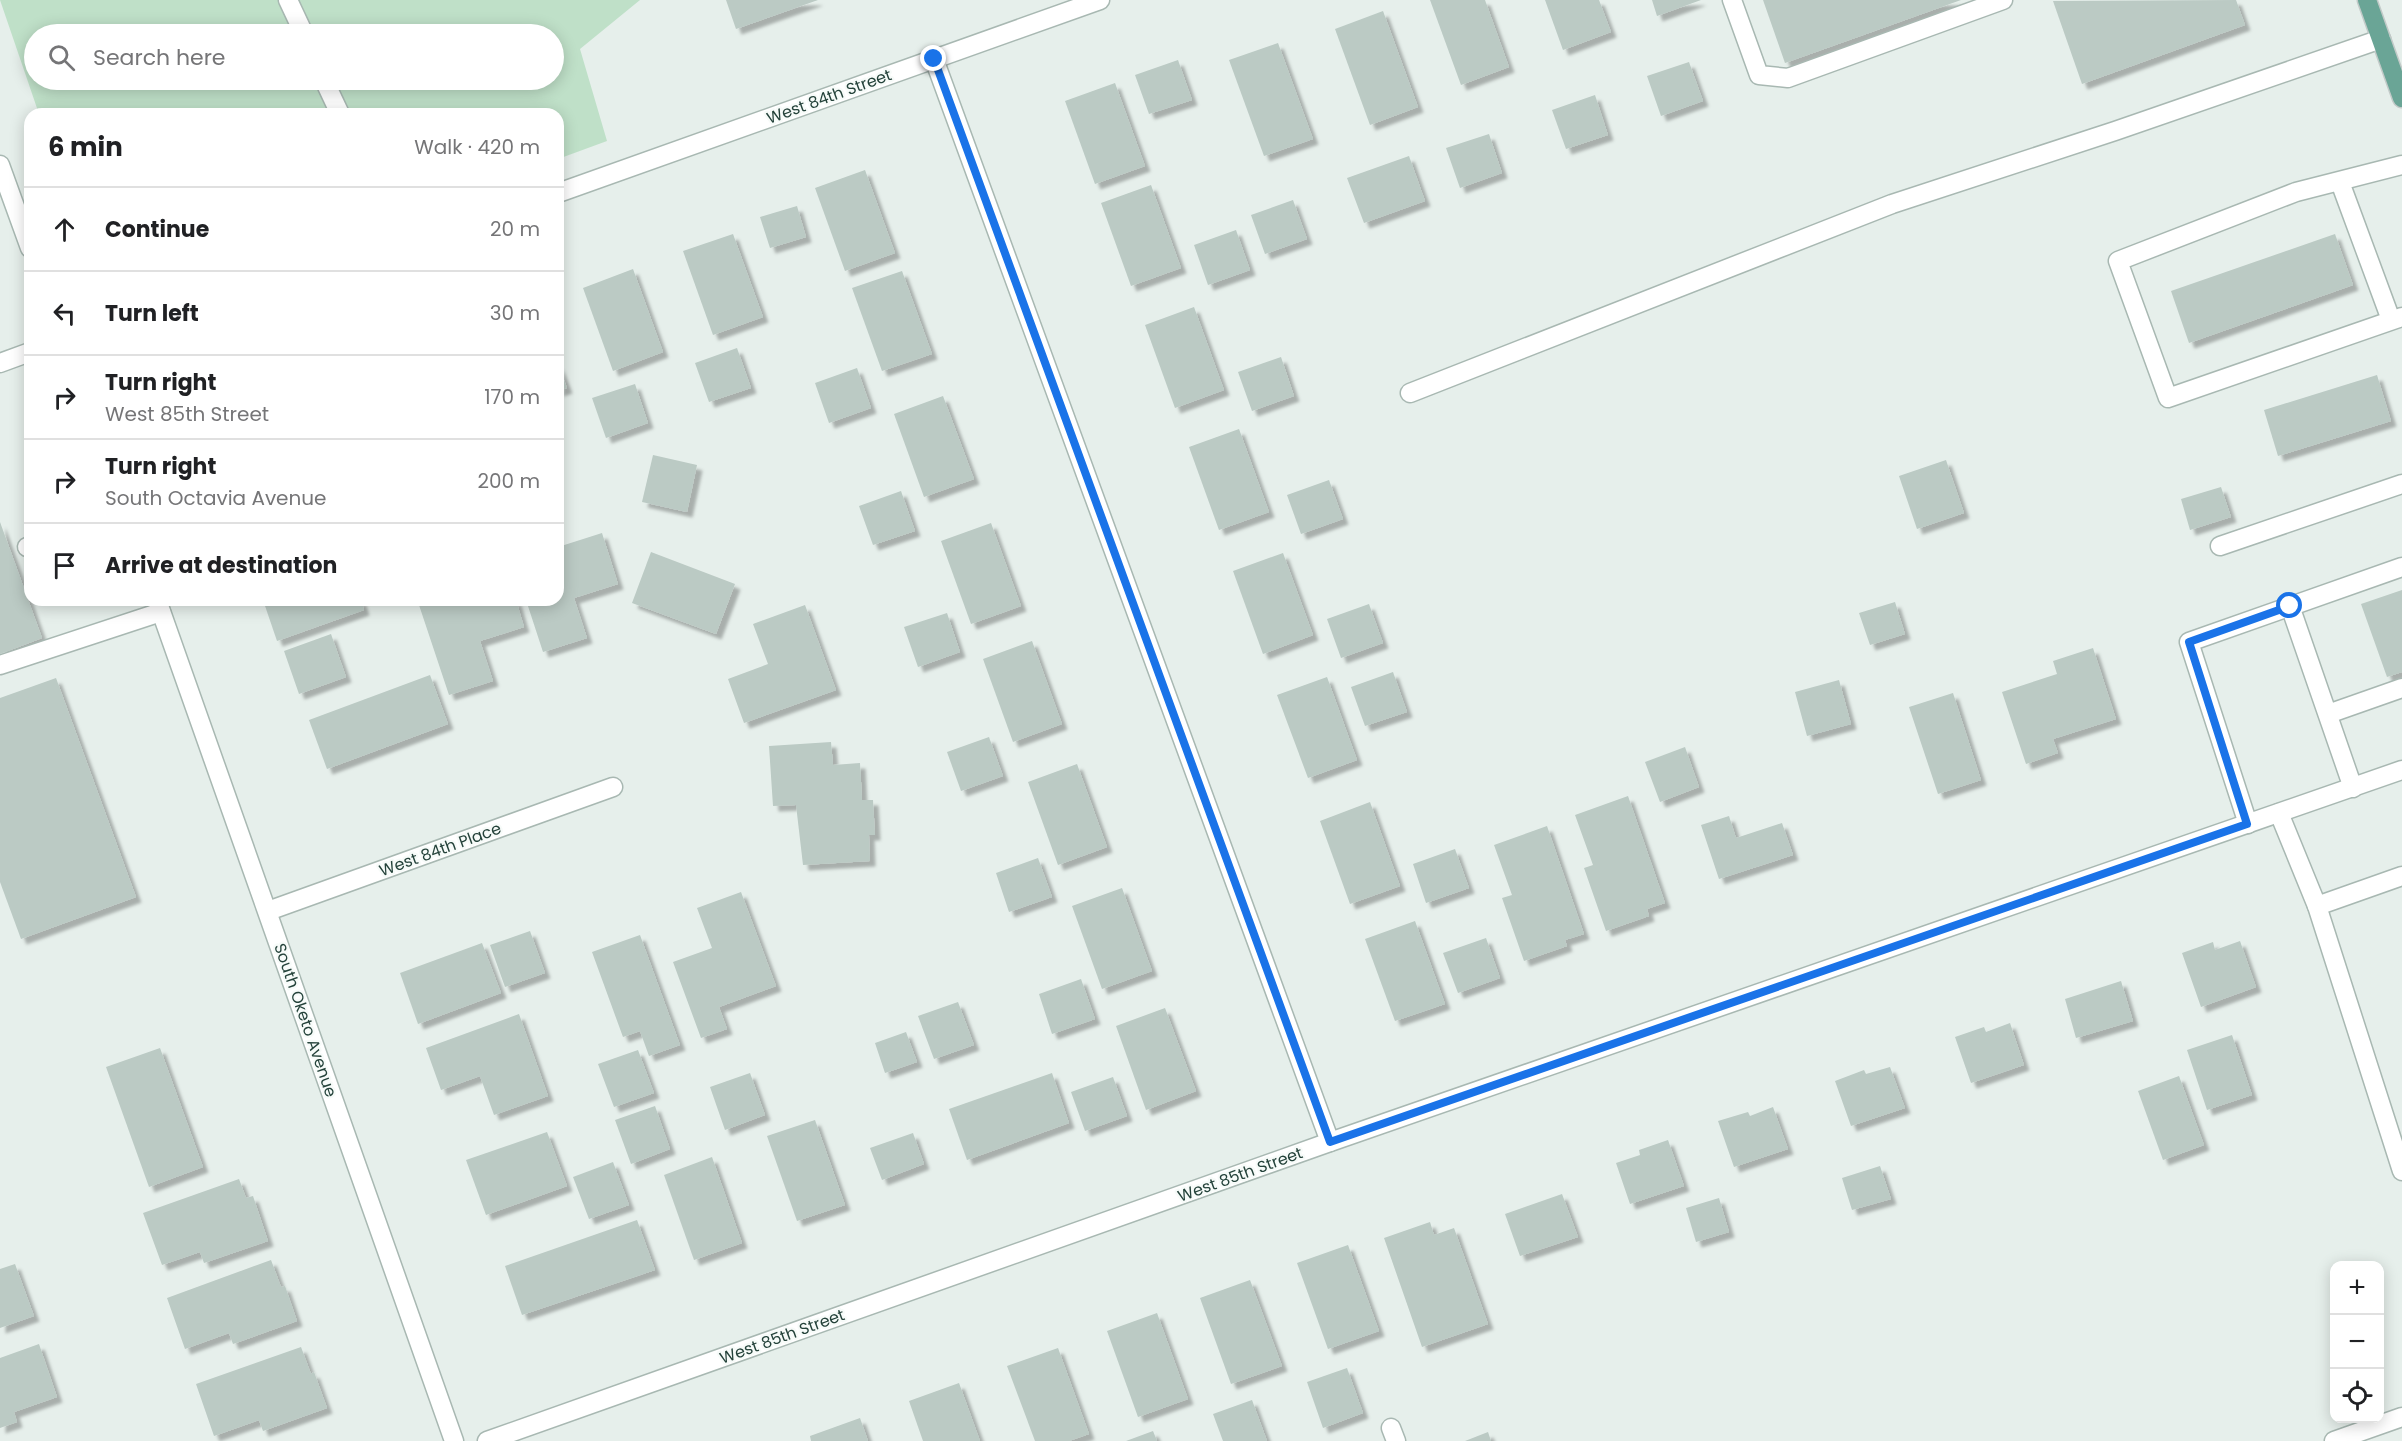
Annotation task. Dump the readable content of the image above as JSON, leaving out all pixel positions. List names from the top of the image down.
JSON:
{
  "streets": {
    "street": [
      "West 84th Street",
      "West 84th Place",
      "South Oketo Avenue",
      "West 85th Street"
    ]
  },
  "crossings": [
    ["West 84th Place", "South Oketo Avenue"]
  ],
  "page": {
    "search": "Search here",
    "heading": ["6 min", "Walk · 420 m"],
    "list": [
      ["Continue", "20 m"],
      ["Turn left", "30 m"],
      ["Turn right", "West 85th Street", "170 m"],
      ["Turn right", "South Octavia Avenue", "200 m"],
      "Arrive at destination"
    ],
    "map_buttons": ["+", "−"]
  }
}
